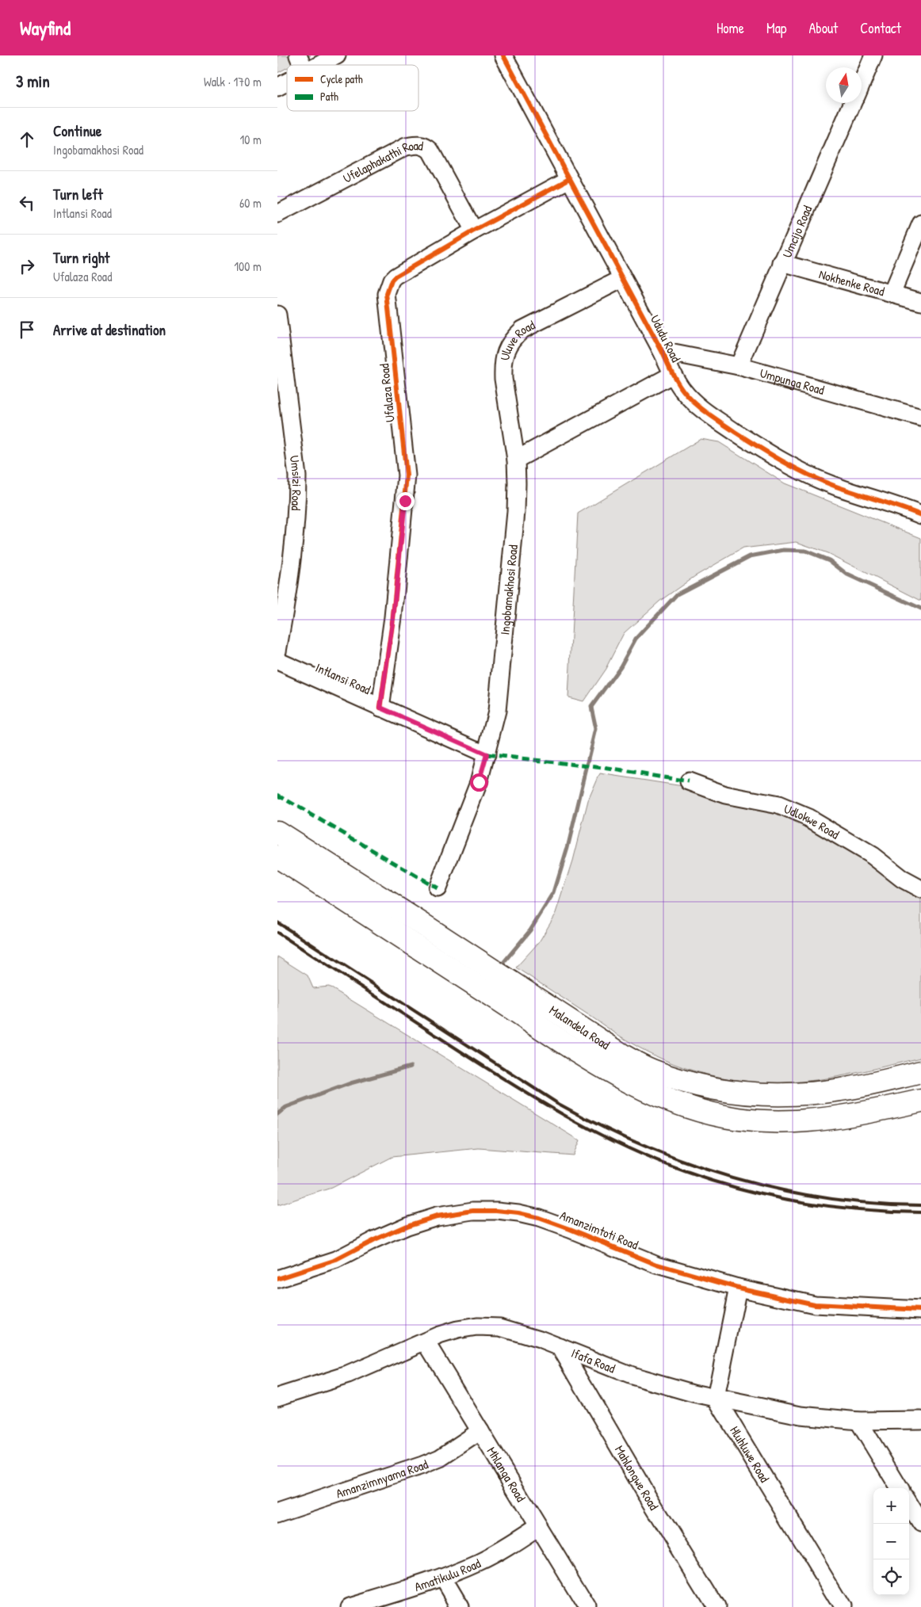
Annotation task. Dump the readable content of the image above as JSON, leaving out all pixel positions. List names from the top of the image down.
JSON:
{
  "streets": {
    "main road": ["Malandela Road"],
    "street": [
      "Ufelaphakathi Road",
      "Umcijo Road",
      "Nokhenke Road",
      "Ududu Road",
      "Uluve Road",
      "Umpunga Road",
      "Ufalaza Road",
      "Umsizi Road",
      "Ingobamakhosi Road",
      "Intlansi Road",
      "Udlokwe Road",
      "Amanzimtoti Road",
      "Ifafa Road",
      "Hluhluwe Road",
      "Mhlanga Road",
      "Mahlongwe Road",
      "Amanzimnyama Road",
      "Amatikulu Road"
    ]
  },
  "crossings": [
    ["Ufelaphakathi Road", "Ufalaza Road"],
    ["Umcijo Road", "Nokhenke Road"],
    ["Umcijo Road", "Umpunga Road"],
    ["Ududu Road", "Uluve Road"],
    ["Ududu Road", "Umpunga Road"],
    ["Ududu Road", "Ufalaza Road"],
    ["Uluve Road", "Ingobamakhosi Road"],
    ["Ufalaza Road", "Intlansi Road"],
    ["Ingobamakhosi Road", "Intlansi Road"],
    ["Ifafa Road", "Hluhluwe Road"],
    ["Ifafa Road", "Mhlanga Road"],
    ["Ifafa Road", "Mahlongwe Road"],
    ["Mhlanga Road", "Amanzimnyama Road"],
    ["Mhlanga Road", "Amatikulu Road"]
  ],
  "legend": ["Cycle path", "Path"],
  "north": "top",
  "page": {
    "header": "Wayfind",
    "nav": [
      "Home",
      "Map",
      "About",
      "Contact"
    ],
    "heading": ["3 min", "Walk · 170 m"],
    "list": [
      ["Continue", "Ingobamakhosi Road", "10 m"],
      ["Turn left", "Intlansi Road", "60 m"],
      ["Turn right", "Ufalaza Road", "100 m"],
      "Arrive at destination"
    ],
    "map_buttons": ["+", "−"]
  }
}
